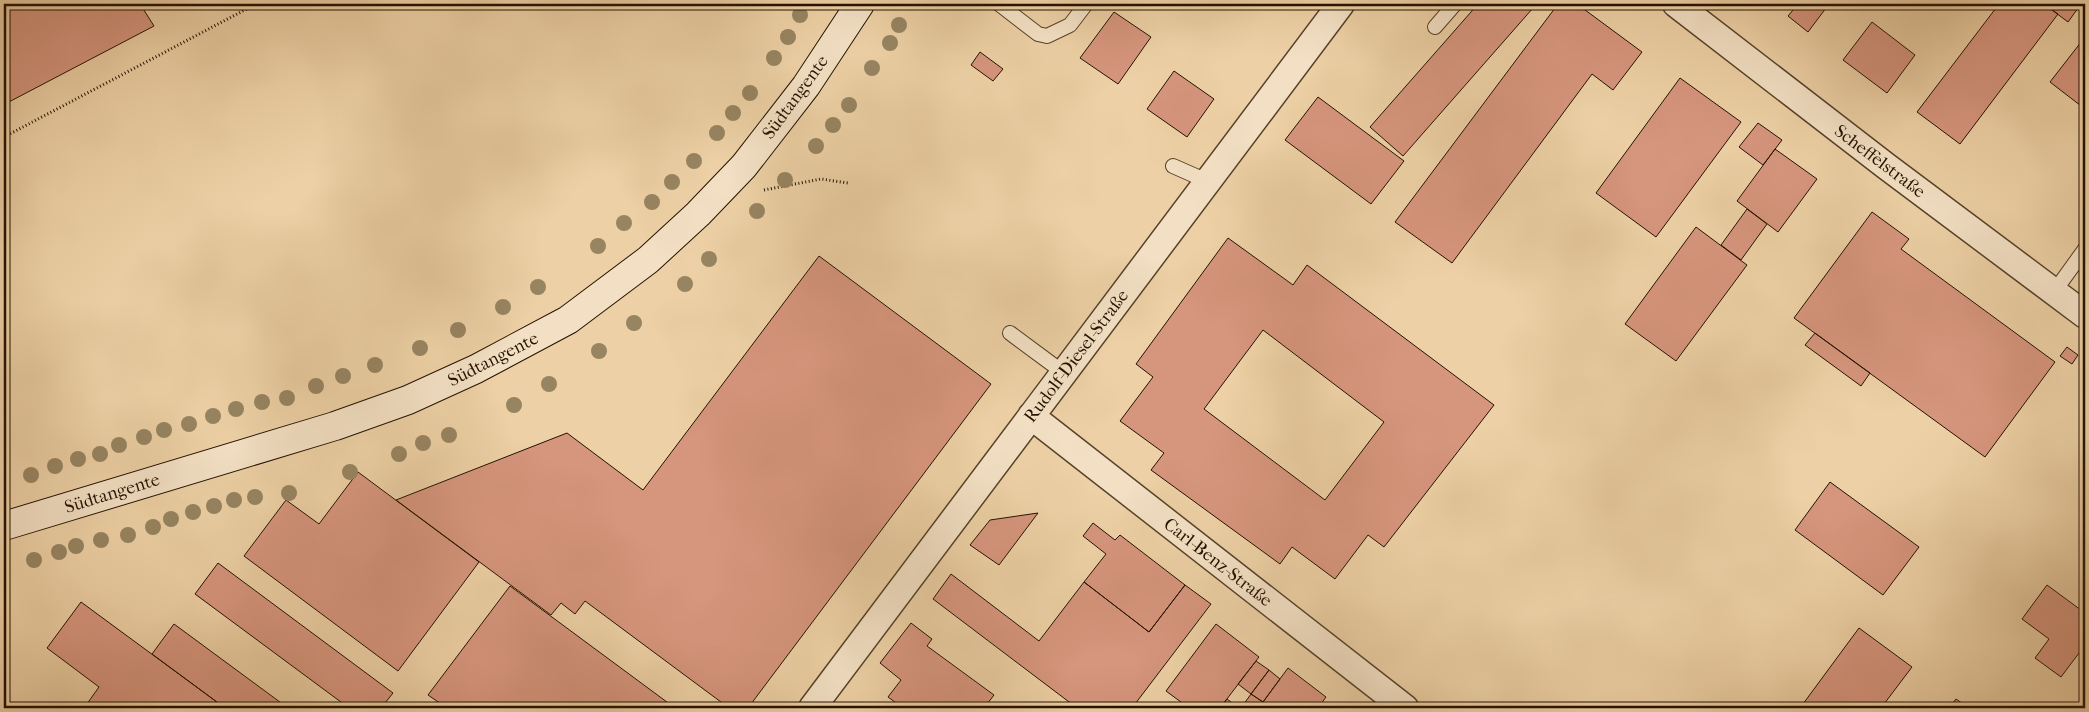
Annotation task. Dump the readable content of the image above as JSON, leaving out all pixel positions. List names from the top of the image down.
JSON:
{
  "streets": {
    "main road": ["Südtangente"],
    "street": ["Scheffelstraße", "Rudolf-Diesel-Straße", "Carl-Benz-Straße"]
  },
  "crossings": [
    ["Rudolf-Diesel-Straße", "Carl-Benz-Straße"]
  ]
}
